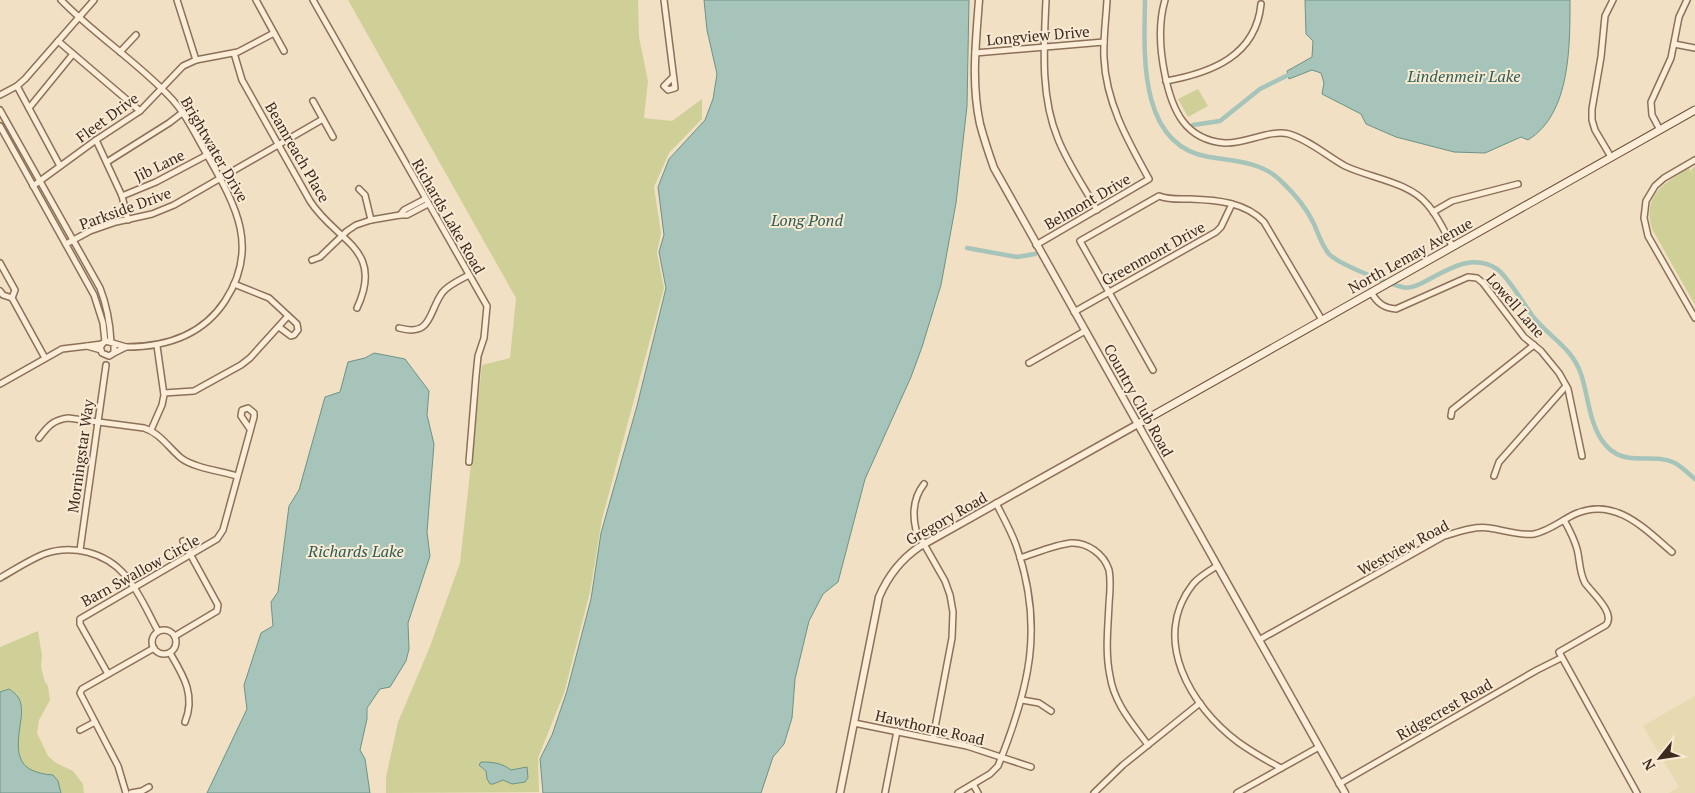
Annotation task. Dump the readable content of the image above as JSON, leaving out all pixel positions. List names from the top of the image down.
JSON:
{
  "streets": {
    "main road": ["North Lemay Avenue"],
    "street": [
      "Longview Drive",
      "Fleet Drive",
      "Brightwater Drive",
      "Beamreach Place",
      "Jib Lane",
      "Belmont Drive",
      "Parkside Drive",
      "Richards Lake Road",
      "Greenmont Drive",
      "Lowell Lane",
      "Country Club Road",
      "Morningstar Way",
      "Gregory Road",
      "Westview Road",
      "Barn Swallow Circle",
      "Ridgecrest Road",
      "Hawthorne Road"
    ]
  },
  "crossings": [
    ["Longview Drive", "Belmont Drive"],
    ["Longview Drive", "Country Club Road"],
    ["Fleet Drive", "Brightwater Drive"],
    ["Fleet Drive", "Beamreach Place"],
    ["Fleet Drive", "Morningstar Way"],
    ["Brightwater Drive", "Jib Lane"],
    ["Brightwater Drive", "Parkside Drive"],
    ["Beamreach Place", "Parkside Drive"],
    ["Belmont Drive", "Country Club Road"],
    ["Parkside Drive", "Morningstar Way"],
    ["Greenmont Drive", "Country Club Road"],
    ["North Lemay Avenue", "Lowell Lane"],
    ["North Lemay Avenue", "Country Club Road"],
    ["North Lemay Avenue", "Gregory Road"],
    ["Country Club Road", "Gregory Road"],
    ["Country Club Road", "Westview Road"],
    ["Country Club Road", "Ridgecrest Road"],
    ["Gregory Road", "Hawthorne Road"],
    ["Westview Road", "Ridgecrest Road"]
  ],
  "water": ["Lindenmeir Lake", "Long Pond", "Richards Lake"],
  "north": "bottom left"
}
